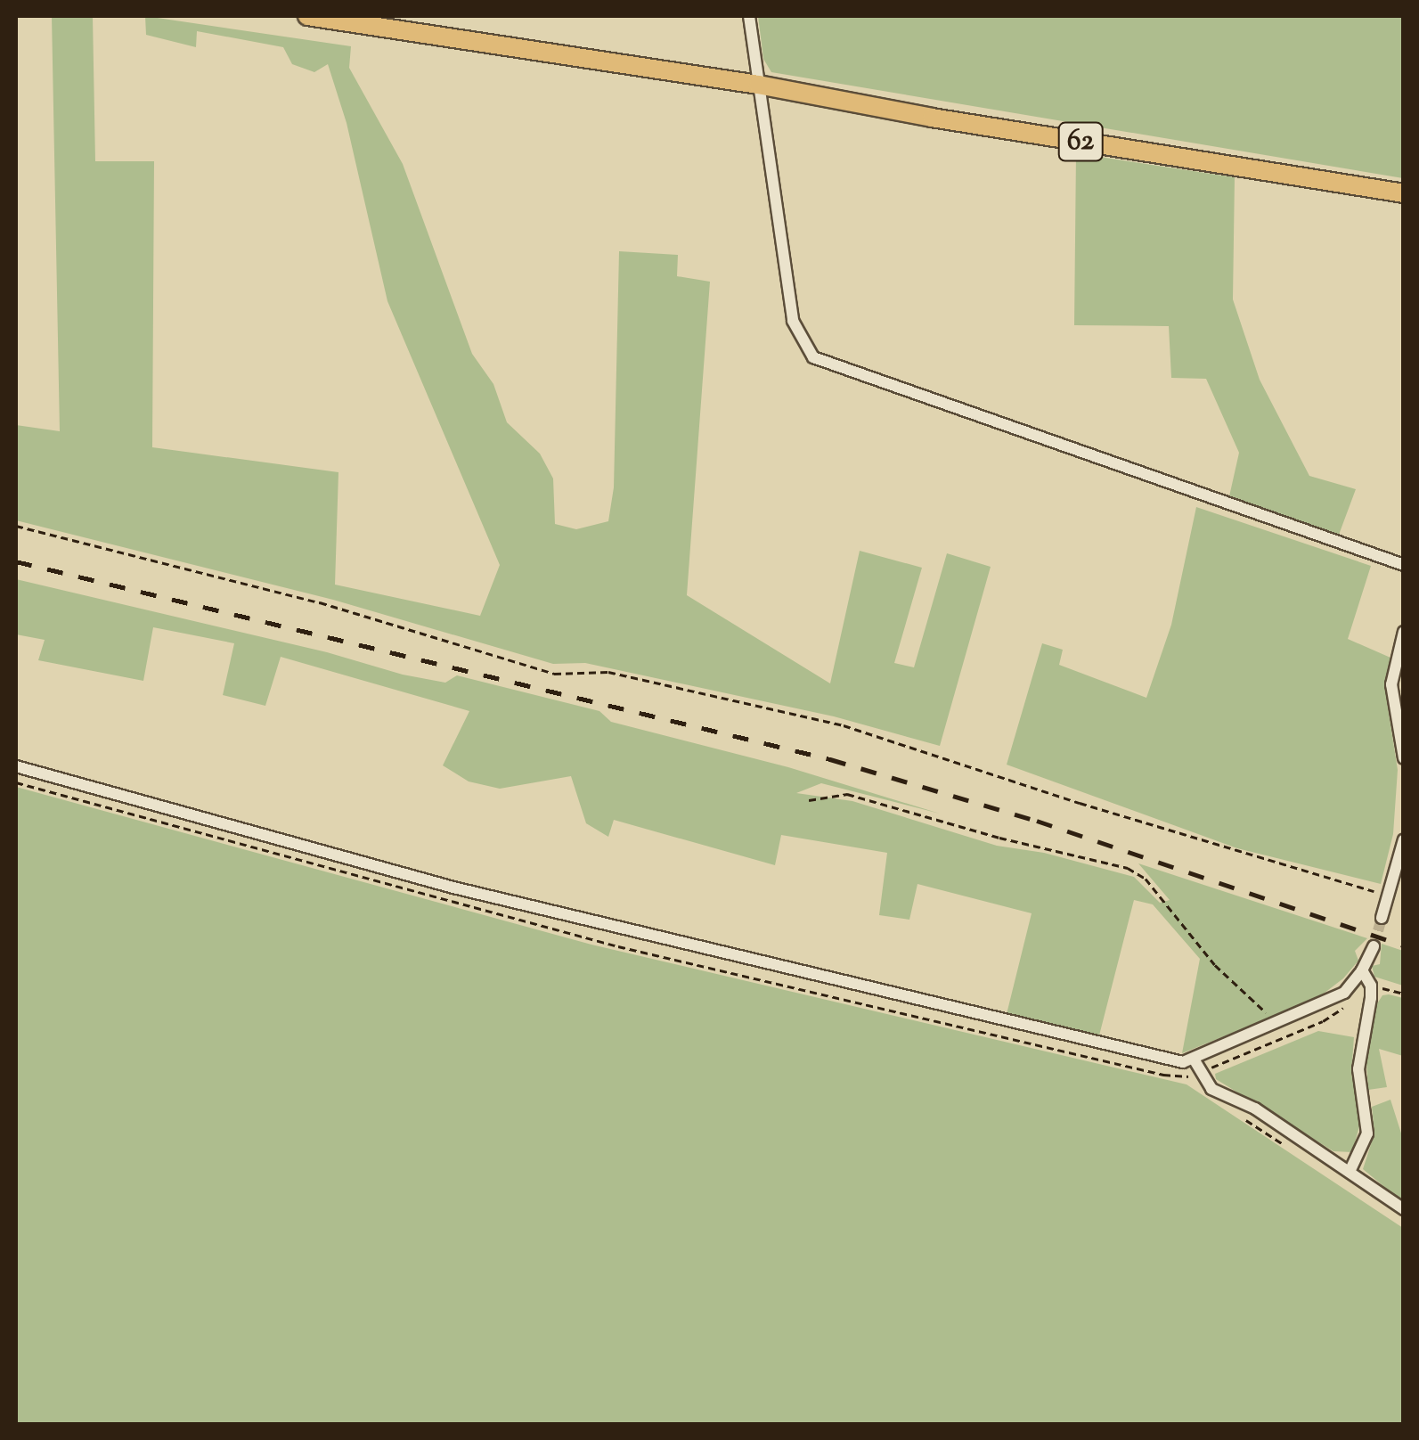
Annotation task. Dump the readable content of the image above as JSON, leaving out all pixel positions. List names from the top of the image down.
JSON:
{
  "streets": {
    "main road": ["62"]
  }
}
